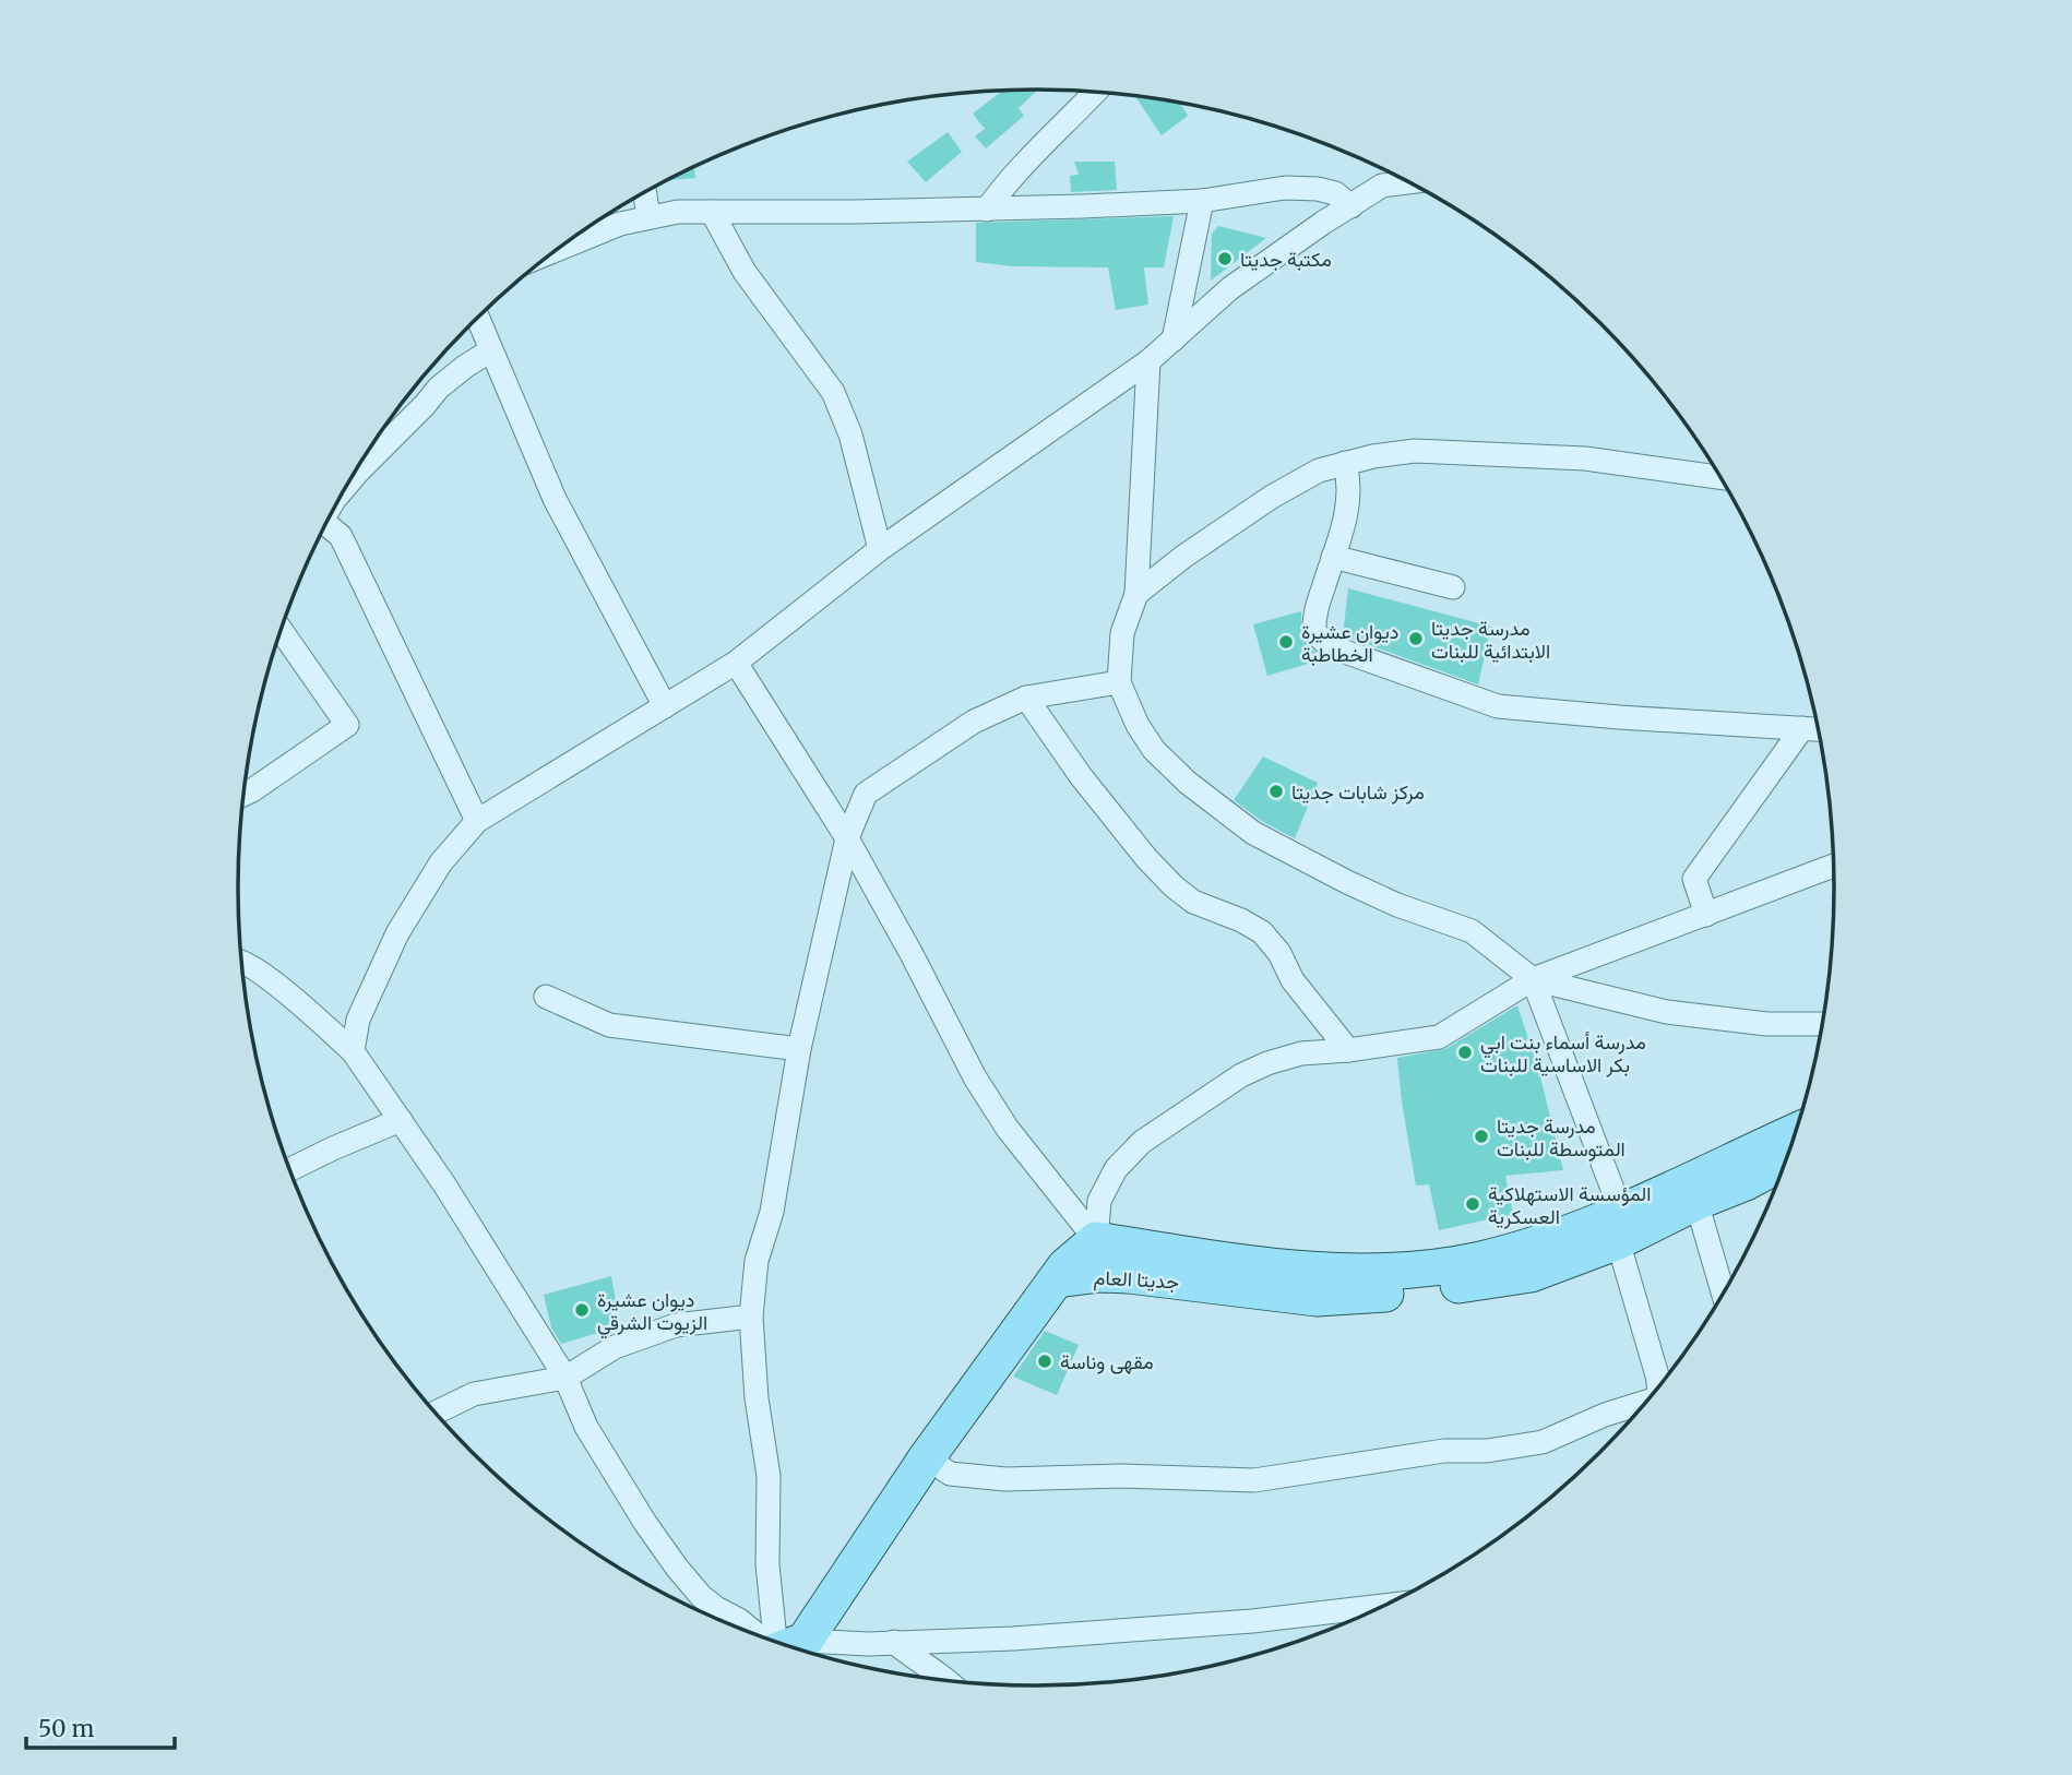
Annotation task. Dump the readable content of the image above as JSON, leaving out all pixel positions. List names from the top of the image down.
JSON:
{
  "streets": {
    "main road": ["جديتا العام"]
  },
  "places": [
    "مكتبة جديتا",
    "مدرسة جديتا الابتدائية للبنات",
    "ديوان عشيرة الخطاطبة",
    "مركز شابات جديتا",
    "مدرسة أسماء بنت ابي بكر الاساسية للبنات",
    "مدرسة جديتا المتوسطة للبنات",
    "المؤسسة الاستهلاكية العسكرية",
    "ديوان عشيرة الزيوت الشرقي",
    "مقهى وناسة"
  ],
  "scale_bar": "50 m"
}
